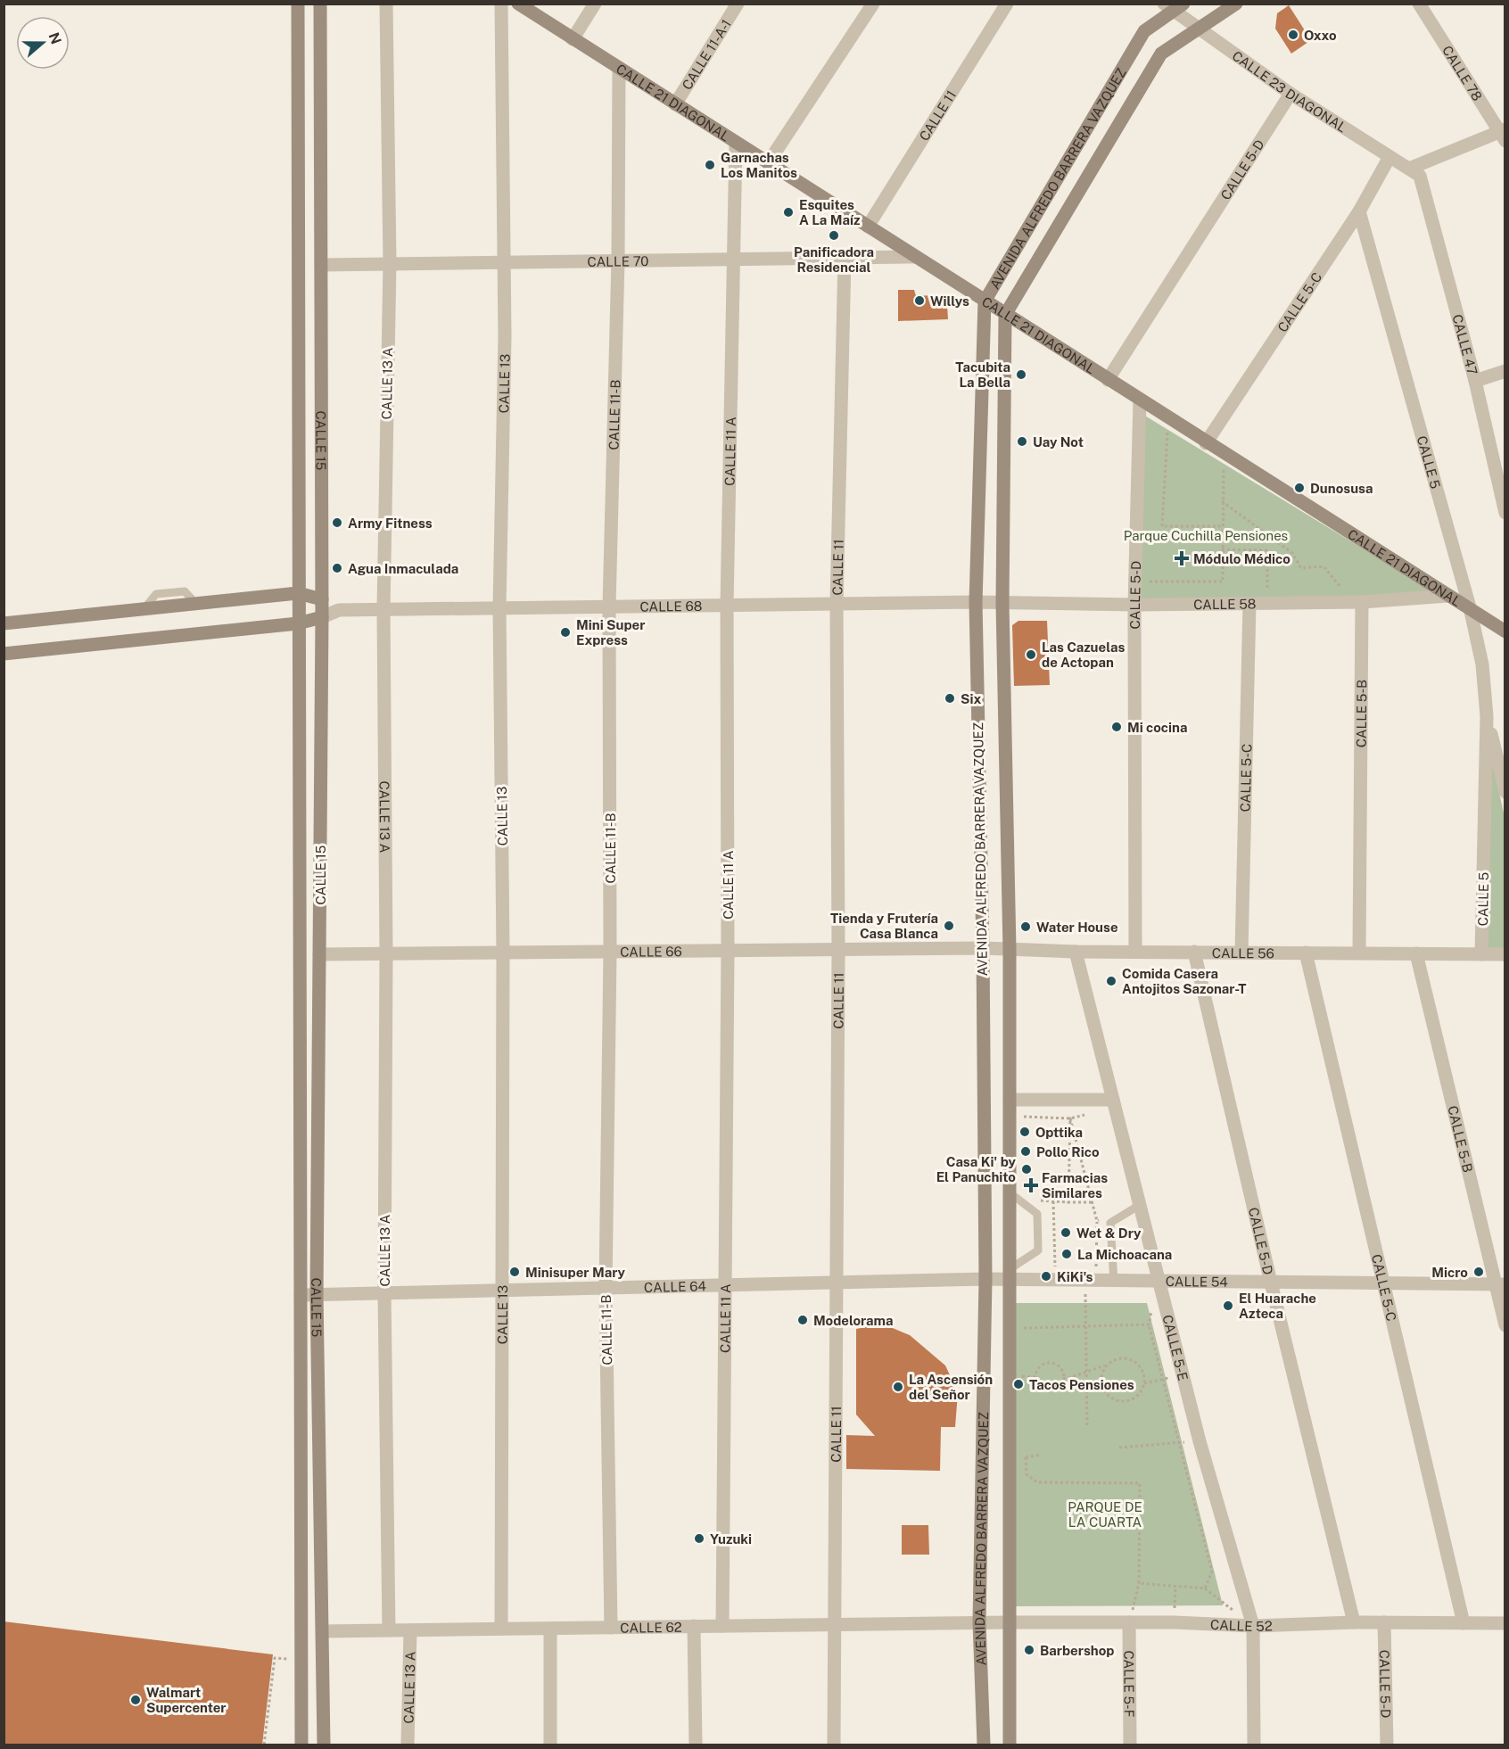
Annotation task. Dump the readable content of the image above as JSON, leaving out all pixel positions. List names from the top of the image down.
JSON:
{
  "streets": {
    "street": [
      "CALLE 11-A-1",
      "CALLE 78",
      "CALLE 23 DIAGONAL",
      "CALLE 21 DIAGONAL",
      "CALLE 11",
      "CALLE 5-D",
      "AVENIDA ALFREDO BARRERA VAZQUEZ",
      "CALLE 70",
      "CALLE 5-C",
      "CALLE 47",
      "CALLE 13",
      "CALLE 13 A",
      "CALLE 11-B",
      "CALLE 15",
      "CALLE 11 A",
      "CALLE 5",
      "CALLE 58",
      "CALLE 68",
      "CALLE 5-B",
      "CALLE 66",
      "CALLE 56",
      "CALLE 54",
      "CALLE 64",
      "CALLE 5-E",
      "CALLE 52",
      "CALLE 62",
      "CALLE 5-F"
    ]
  },
  "crossings": [
    ["CALLE 11-A-1", "CALLE 21 DIAGONAL"],
    ["CALLE 23 DIAGONAL", "CALLE 5-D"],
    ["CALLE 23 DIAGONAL", "AVENIDA ALFREDO BARRERA VAZQUEZ"],
    ["CALLE 23 DIAGONAL", "CALLE 5-C"],
    ["CALLE 23 DIAGONAL", "CALLE 47"],
    ["CALLE 21 DIAGONAL", "CALLE 11"],
    ["CALLE 21 DIAGONAL", "CALLE 5-D"],
    ["CALLE 21 DIAGONAL", "AVENIDA ALFREDO BARRERA VAZQUEZ"],
    ["CALLE 21 DIAGONAL", "CALLE 70"],
    ["CALLE 21 DIAGONAL", "CALLE 5-C"],
    ["CALLE 21 DIAGONAL", "CALLE 11-B"],
    ["CALLE 21 DIAGONAL", "CALLE 11 A"],
    ["CALLE 21 DIAGONAL", "CALLE 5"],
    ["CALLE 21 DIAGONAL", "CALLE 58"],
    ["CALLE 11", "CALLE 70"],
    ["CALLE 11", "CALLE 68"],
    ["CALLE 11", "CALLE 66"],
    ["CALLE 11", "CALLE 64"],
    ["CALLE 11", "CALLE 62"],
    ["CALLE 5-D", "CALLE 58"],
    ["CALLE 5-D", "CALLE 56"],
    ["CALLE 5-D", "CALLE 54"],
    ["CALLE 5-D", "CALLE 52"],
    ["AVENIDA ALFREDO BARRERA VAZQUEZ", "CALLE 58"],
    ["AVENIDA ALFREDO BARRERA VAZQUEZ", "CALLE 68"],
    ["AVENIDA ALFREDO BARRERA VAZQUEZ", "CALLE 66"],
    ["AVENIDA ALFREDO BARRERA VAZQUEZ", "CALLE 56"],
    ["AVENIDA ALFREDO BARRERA VAZQUEZ", "CALLE 54"],
    ["AVENIDA ALFREDO BARRERA VAZQUEZ", "CALLE 64"],
    ["AVENIDA ALFREDO BARRERA VAZQUEZ", "CALLE 52"],
    ["AVENIDA ALFREDO BARRERA VAZQUEZ", "CALLE 62"],
    ["CALLE 70", "CALLE 13"],
    ["CALLE 70", "CALLE 13 A"],
    ["CALLE 70", "CALLE 11-B"],
    ["CALLE 70", "CALLE 15"],
    ["CALLE 70", "CALLE 11 A"],
    ["CALLE 5-C", "CALLE 5"],
    ["CALLE 5-C", "CALLE 58"],
    ["CALLE 5-C", "CALLE 56"],
    ["CALLE 5-C", "CALLE 54"],
    ["CALLE 5-C", "CALLE 52"],
    ["CALLE 13", "CALLE 68"],
    ["CALLE 13", "CALLE 66"],
    ["CALLE 13", "CALLE 64"],
    ["CALLE 13", "CALLE 62"],
    ["CALLE 13 A", "CALLE 68"],
    ["CALLE 13 A", "CALLE 66"],
    ["CALLE 13 A", "CALLE 64"],
    ["CALLE 13 A", "CALLE 62"],
    ["CALLE 11-B", "CALLE 68"],
    ["CALLE 11-B", "CALLE 66"],
    ["CALLE 11-B", "CALLE 64"],
    ["CALLE 11-B", "CALLE 62"],
    ["CALLE 15", "CALLE 68"],
    ["CALLE 15", "CALLE 66"],
    ["CALLE 15", "CALLE 64"],
    ["CALLE 15", "CALLE 62"],
    ["CALLE 11 A", "CALLE 68"],
    ["CALLE 11 A", "CALLE 66"],
    ["CALLE 11 A", "CALLE 64"],
    ["CALLE 11 A", "CALLE 62"],
    ["CALLE 5", "CALLE 56"],
    ["CALLE 58", "CALLE 68"],
    ["CALLE 58", "CALLE 5-B"],
    ["CALLE 5-B", "CALLE 56"],
    ["CALLE 5-B", "CALLE 54"],
    ["CALLE 66", "CALLE 56"],
    ["CALLE 56", "CALLE 5-E"],
    ["CALLE 54", "CALLE 64"],
    ["CALLE 54", "CALLE 5-E"],
    ["CALLE 5-E", "CALLE 52"],
    ["CALLE 52", "CALLE 62"],
    ["CALLE 52", "CALLE 5-F"]
  ],
  "parks": ["Parque Cuchilla Pensiones", "PARQUE DE LA CUARTA"],
  "places": {
    "other": [
      "Oxxo",
      "Garnachas Los Manitos",
      "Esquites A La Maíz",
      "Panificadora Residencial",
      "Willys",
      "Tacubita La Bella",
      "Uay Not",
      "Dunosusa",
      "Army Fitness",
      "Agua Inmaculada",
      "Mini Super Express",
      "Las Cazuelas de Actopan",
      "Six",
      "Mi cocina",
      "Tienda y Frutería Casa Blanca",
      "Water House",
      "Comida Casera Antojitos Sazonar-T",
      "Opttika",
      "Pollo Rico",
      "Casa Ki' by El Panuchito",
      "Wet & Dry",
      "La Michoacana",
      "Minisuper Mary",
      "Micro",
      "KiKi's",
      "El Huarache Azteca",
      "Modelorama",
      "Tacos Pensiones",
      "La Ascensión del Señor",
      "Yuzuki",
      "Barbershop",
      "Walmart Supercenter"
    ],
    "health": ["Módulo Médico", "Farmacias Similares"]
  },
  "north": "right"
}
